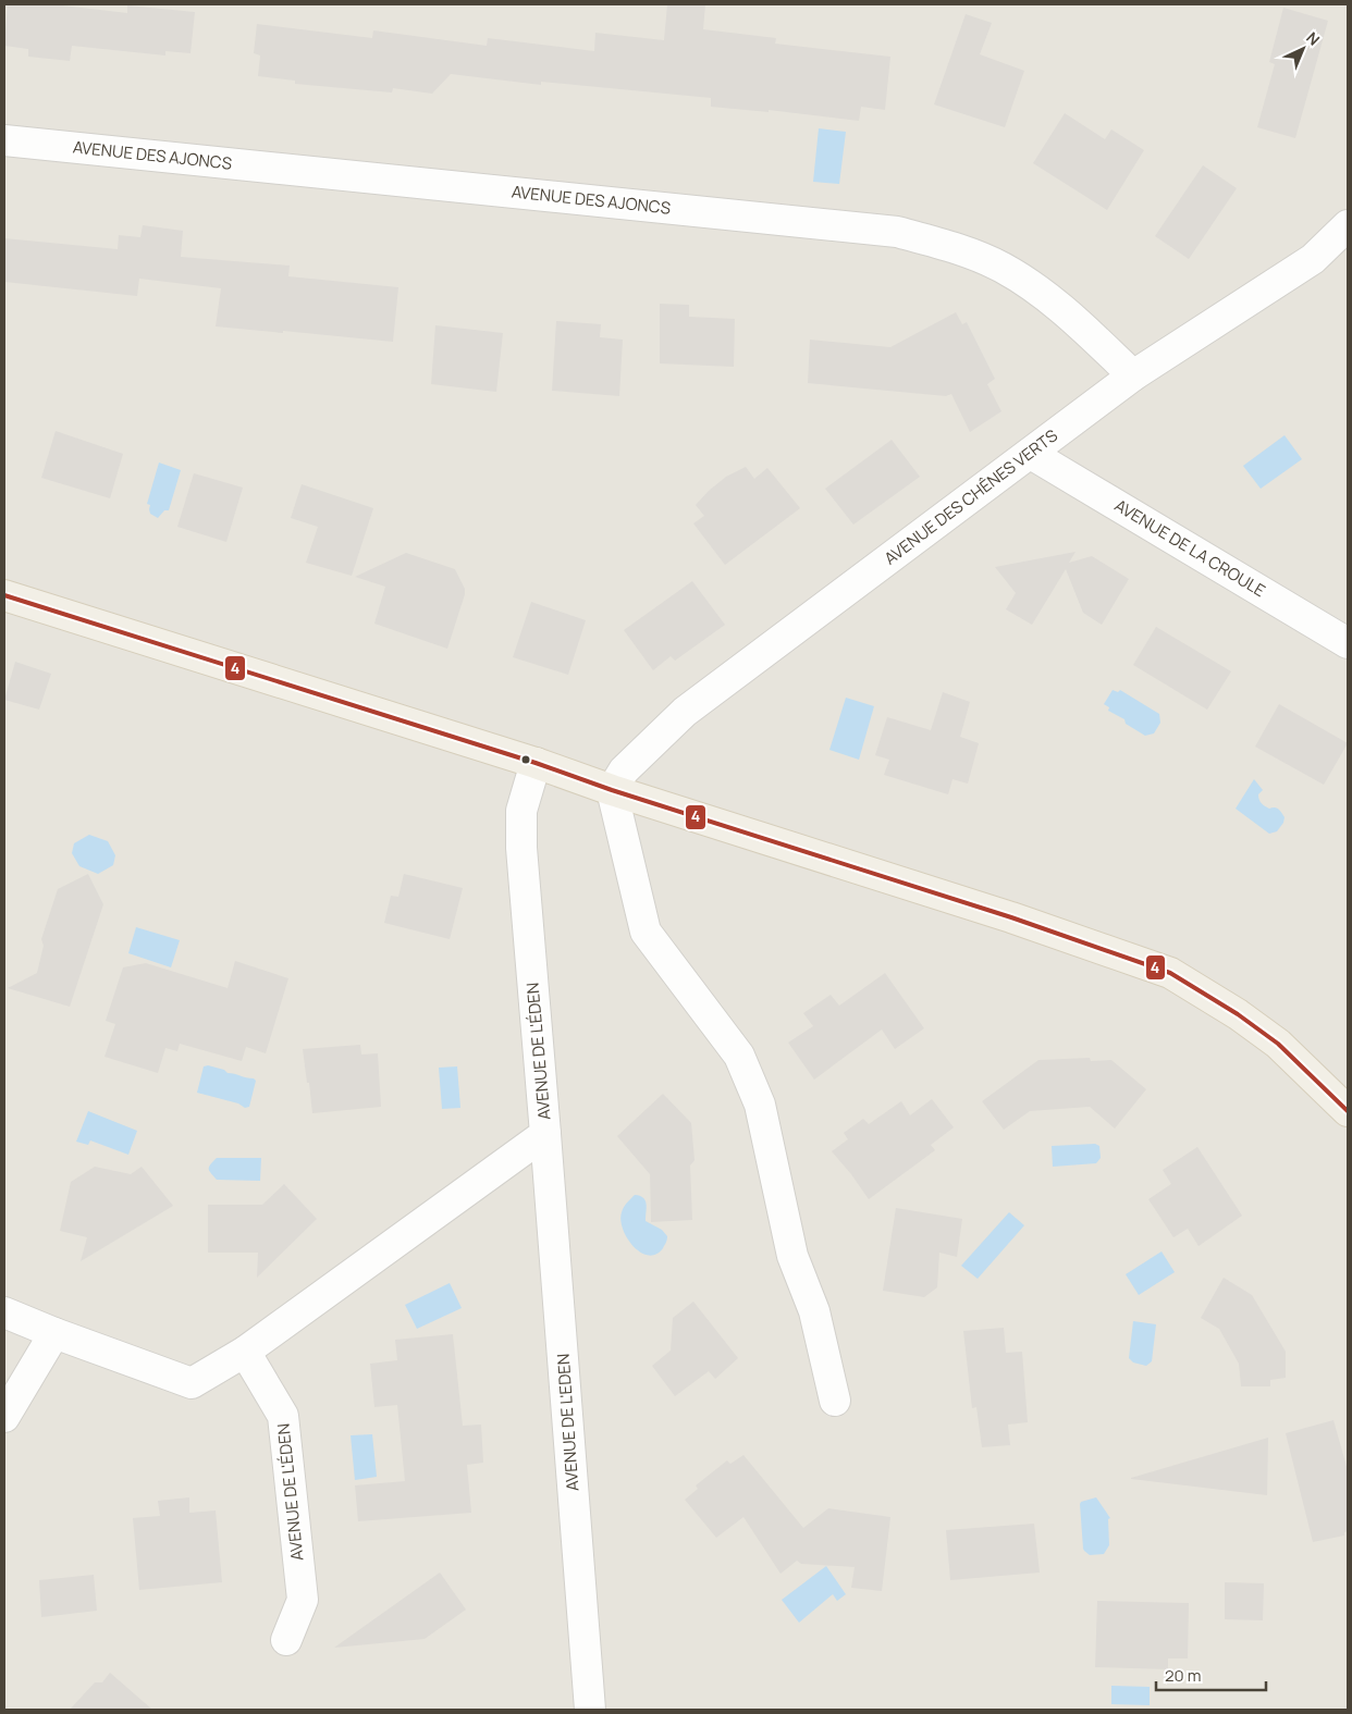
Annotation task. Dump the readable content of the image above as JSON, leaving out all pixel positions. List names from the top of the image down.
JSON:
{
  "streets": {
    "street": [
      "AVENUE DES AJONCS",
      "AVENUE DES CHÊNES VERTS",
      "AVENUE DE LA CROULE",
      "AVENUE DE L'ÉDEN",
      "AVENUE DE L'EDEN"
    ]
  },
  "crossings": [
    ["AVENUE DES AJONCS", "AVENUE DES CHÊNES VERTS"],
    ["AVENUE DES CHÊNES VERTS", "AVENUE DE LA CROULE"],
    ["AVENUE DE L'ÉDEN", "AVENUE DE L'EDEN"]
  ],
  "lines": ["transit line 4"],
  "scale_bar": "20 m",
  "north": "top right"
}
